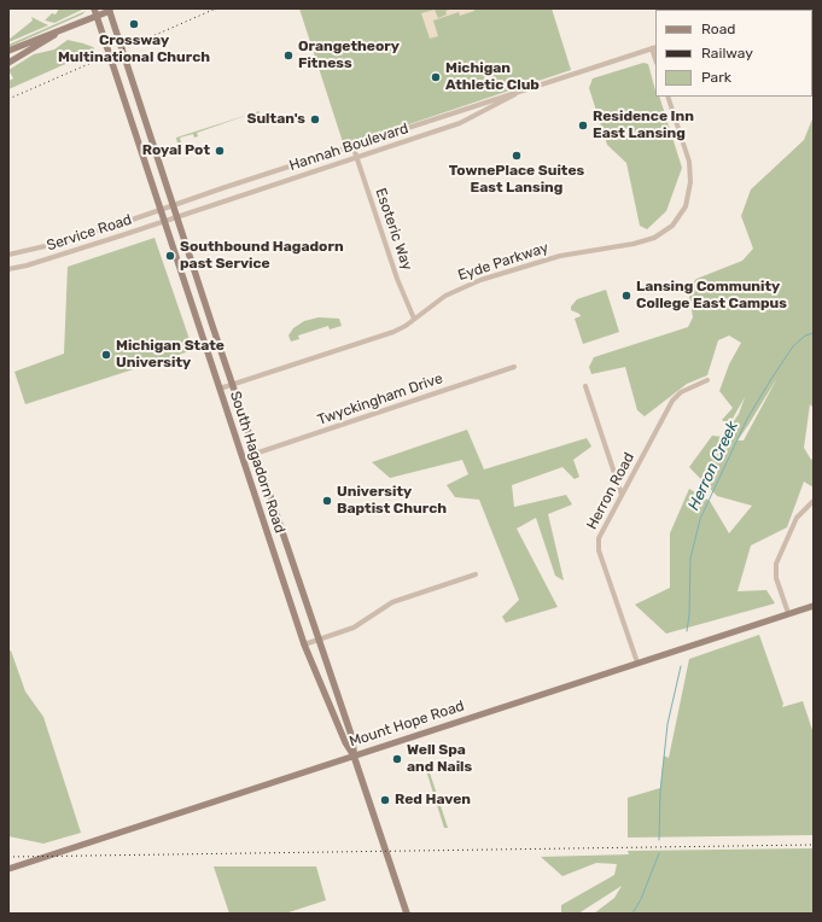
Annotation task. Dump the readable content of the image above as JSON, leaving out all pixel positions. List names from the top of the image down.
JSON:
{
  "streets": {
    "street": [
      "Hannah Boulevard",
      "Esoteric Way",
      "Service Road",
      "Eyde Parkway",
      "Twyckingham Drive",
      "South Hagadorn Road",
      "Herron Road",
      "Mount Hope Road"
    ]
  },
  "crossings": [
    ["Hannah Boulevard", "Esoteric Way"],
    ["Hannah Boulevard", "Service Road"],
    ["Hannah Boulevard", "South Hagadorn Road"],
    ["Esoteric Way", "Eyde Parkway"],
    ["Service Road", "South Hagadorn Road"],
    ["Eyde Parkway", "South Hagadorn Road"],
    ["Twyckingham Drive", "South Hagadorn Road"],
    ["South Hagadorn Road", "Mount Hope Road"],
    ["Herron Road", "Mount Hope Road"]
  ],
  "water": ["Herron Creek"],
  "places": [
    "Crossway Multinational Church",
    "Orangetheory Fitness",
    "Michigan Athletic Club",
    "Sultan's",
    "Residence Inn East Lansing",
    "Royal Pot",
    "TownePlace Suites East Lansing",
    "Southbound Hagadorn past Service",
    "Lansing Community College East Campus",
    "Michigan State University",
    "University Baptist Church",
    "Well Spa and Nails",
    "Red Haven"
  ],
  "legend": ["Road", "Railway", "Park"]
}
